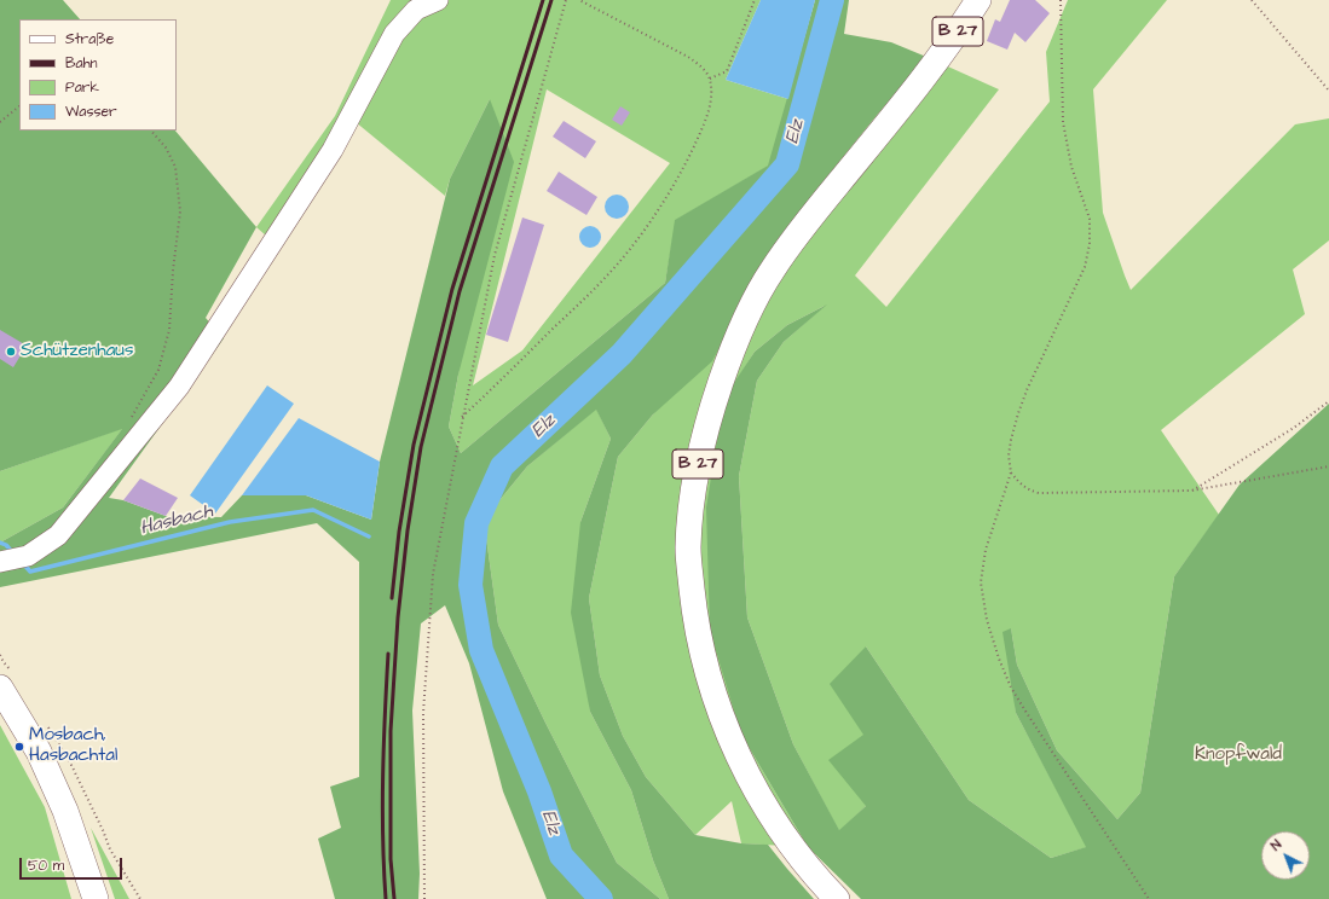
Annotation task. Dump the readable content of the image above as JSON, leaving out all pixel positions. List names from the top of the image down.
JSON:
{
  "streets": {
    "main road": ["B 27"]
  },
  "water": ["Elz", "Hasbach"],
  "parks": ["Knopfwald"],
  "places": ["Schützenhaus", "Mosbach, Hasbachtal"],
  "legend": [
    "Straße",
    "Bahn",
    "Park",
    "Wasser"
  ],
  "scale_bar": "50 m",
  "north": "top left"
}
